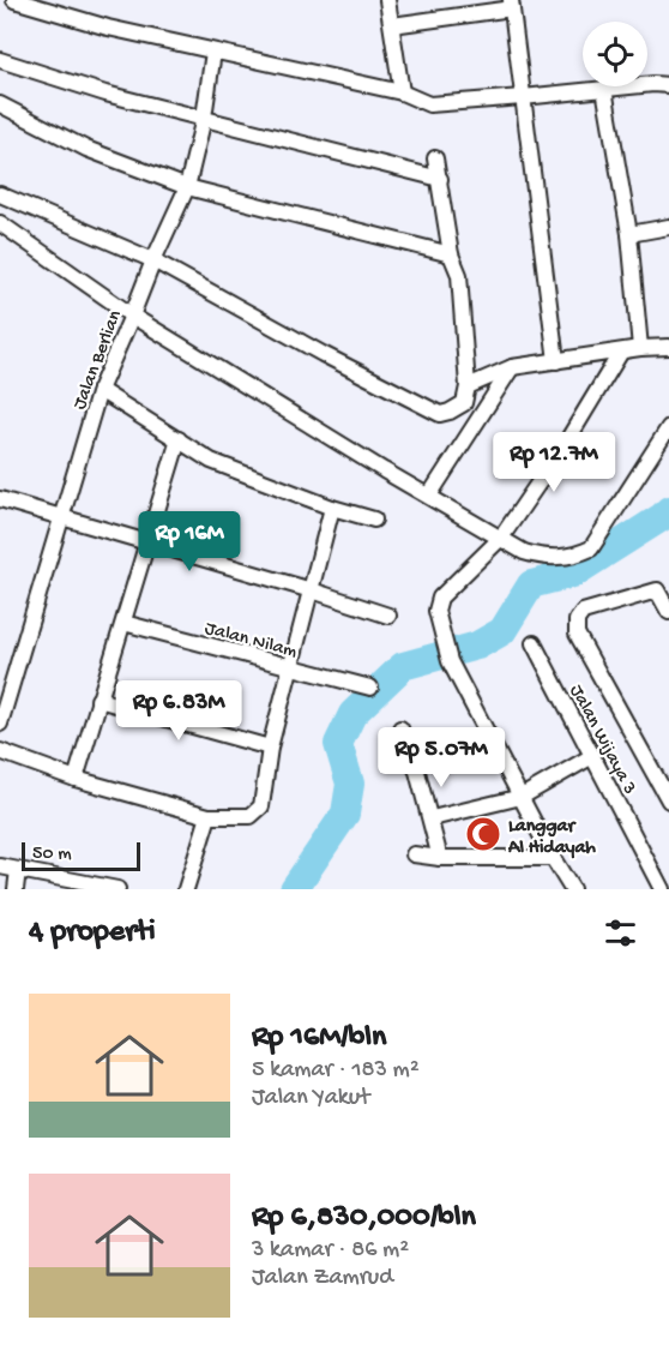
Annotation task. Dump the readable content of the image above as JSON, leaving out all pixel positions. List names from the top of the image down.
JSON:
{
  "streets": {
    "street": ["Jalan Berlian", "Jalan Nilam", "Jalan Wijaya 3"]
  },
  "places": {
    "mosque": ["Langgar Al Hidayah"]
  },
  "scale_bar": "50 m",
  "page": {
    "price": [
      "Rp 12.7M",
      "Rp 16M",
      "Rp 6.83M",
      "Rp 5.07M"
    ],
    "scale": "50 m",
    "heading": "4 properti",
    "list": [
      {
        "name": "Rp 16M/bln",
        "note": "5 kamar · 183 m² · Jalan Yakut"
      },
      {
        "name": "Rp 6,830,000/bln",
        "note": "3 kamar · 86 m² · Jalan Zamrud"
      }
    ]
  }
}
